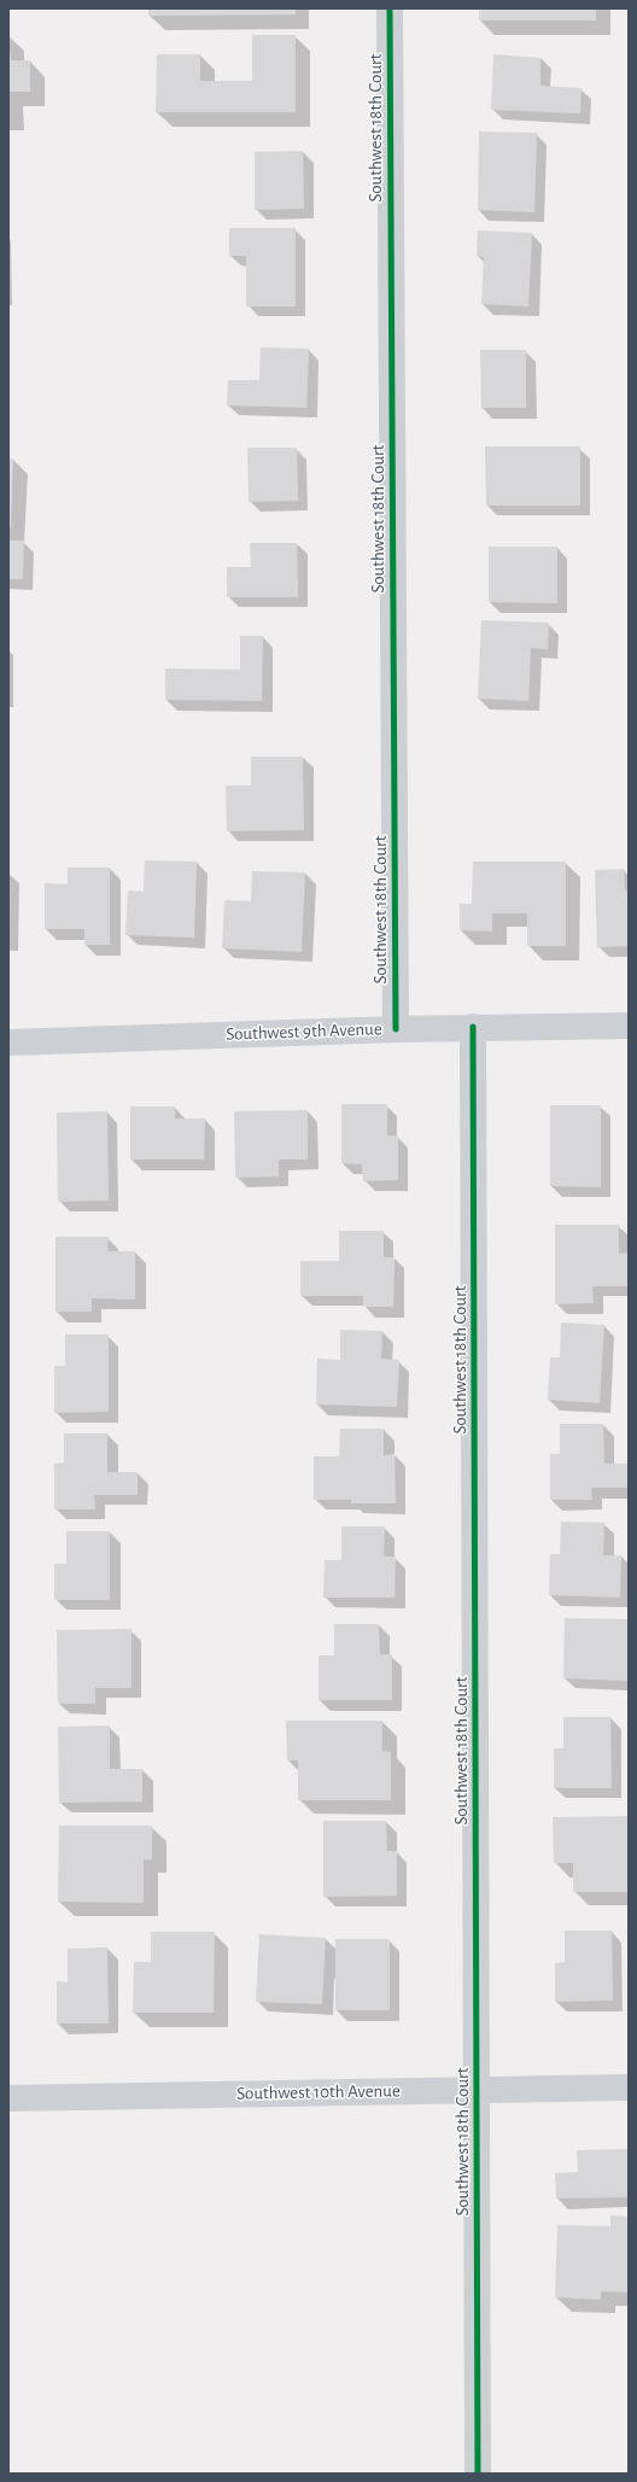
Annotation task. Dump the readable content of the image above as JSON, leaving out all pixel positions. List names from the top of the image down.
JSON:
{
  "streets": {
    "street": ["Southwest 18th Court", "Southwest 9th Avenue", "Southwest 10th Avenue"]
  },
  "crossings": [
    ["Southwest 18th Court", "Southwest 9th Avenue"],
    ["Southwest 18th Court", "Southwest 10th Avenue"]
  ]
}
